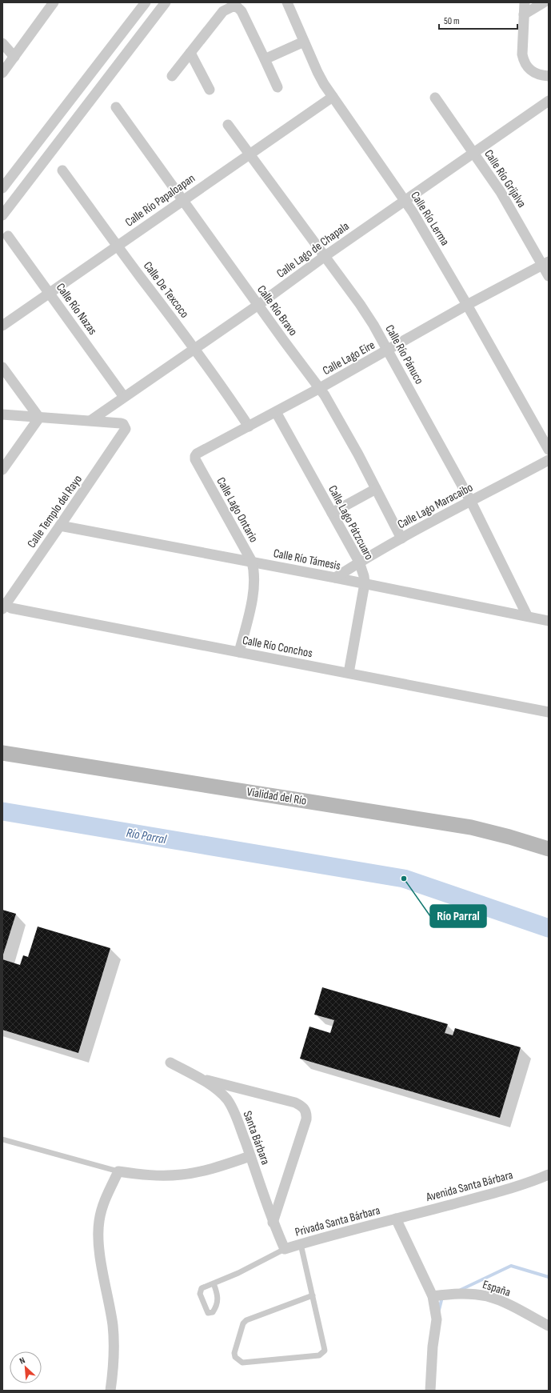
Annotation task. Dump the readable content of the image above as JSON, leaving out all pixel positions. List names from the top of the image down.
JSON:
{
  "streets": {
    "main road": ["Vialidad del Río"],
    "street": [
      "Calle Río Grijalva",
      "Calle Río Papaloapan",
      "Calle Río Lerma",
      "Calle Lago de Chapala",
      "Calle De Texcoco",
      "Calle Río Nazas",
      "Calle Río Bravo",
      "Calle Río Pánuco",
      "Calle Lago Eire",
      "Calle Lago Maracaibo",
      "Calle Lago Ontario",
      "Calle Templo del Rayo",
      "Calle Lago Pátzcuaro",
      "Calle Río Támesis",
      "Calle Río Conchos",
      "Santa Bárbara",
      "Avenida Santa Bárbara",
      "Privada Santa Bárbara",
      "España"
    ]
  },
  "crossings": [
    ["Calle Río Grijalva", "Calle Lago de Chapala"],
    ["Calle Río Grijalva", "Calle Lago Eire"],
    ["Calle Río Papaloapan", "Calle Río Lerma"],
    ["Calle Río Papaloapan", "Calle De Texcoco"],
    ["Calle Río Papaloapan", "Calle Río Nazas"],
    ["Calle Río Papaloapan", "Calle Río Bravo"],
    ["Calle Río Papaloapan", "Calle Río Pánuco"],
    ["Calle Río Lerma", "Calle Lago de Chapala"],
    ["Calle Río Lerma", "Calle Lago Eire"],
    ["Calle Lago de Chapala", "Calle De Texcoco"],
    ["Calle Lago de Chapala", "Calle Río Nazas"],
    ["Calle Lago de Chapala", "Calle Río Bravo"],
    ["Calle Lago de Chapala", "Calle Río Pánuco"],
    ["Calle Lago de Chapala", "Calle Templo del Rayo"],
    ["Calle De Texcoco", "Calle Lago Eire"],
    ["Calle Río Bravo", "Calle Lago Eire"],
    ["Calle Río Bravo", "Calle Lago Maracaibo"],
    ["Calle Río Pánuco", "Calle Lago Eire"],
    ["Calle Río Pánuco", "Calle Lago Maracaibo"],
    ["Calle Río Pánuco", "Calle Río Támesis"],
    ["Calle Lago Eire", "Calle Lago Ontario"],
    ["Calle Lago Eire", "Calle Lago Pátzcuaro"],
    ["Calle Lago Maracaibo", "Calle Lago Pátzcuaro"],
    ["Calle Lago Maracaibo", "Calle Río Támesis"],
    ["Calle Lago Ontario", "Calle Río Támesis"],
    ["Calle Lago Ontario", "Calle Río Conchos"],
    ["Calle Templo del Rayo", "Calle Río Támesis"],
    ["Calle Templo del Rayo", "Calle Río Conchos"],
    ["Calle Lago Pátzcuaro", "Calle Río Támesis"],
    ["Calle Lago Pátzcuaro", "Calle Río Conchos"],
    ["Santa Bárbara", "Privada Santa Bárbara"],
    ["Avenida Santa Bárbara", "Privada Santa Bárbara"]
  ],
  "water": ["Río Parral"],
  "places": ["Río Parral"],
  "scale_bar": "50 m",
  "north": "top left"
}
